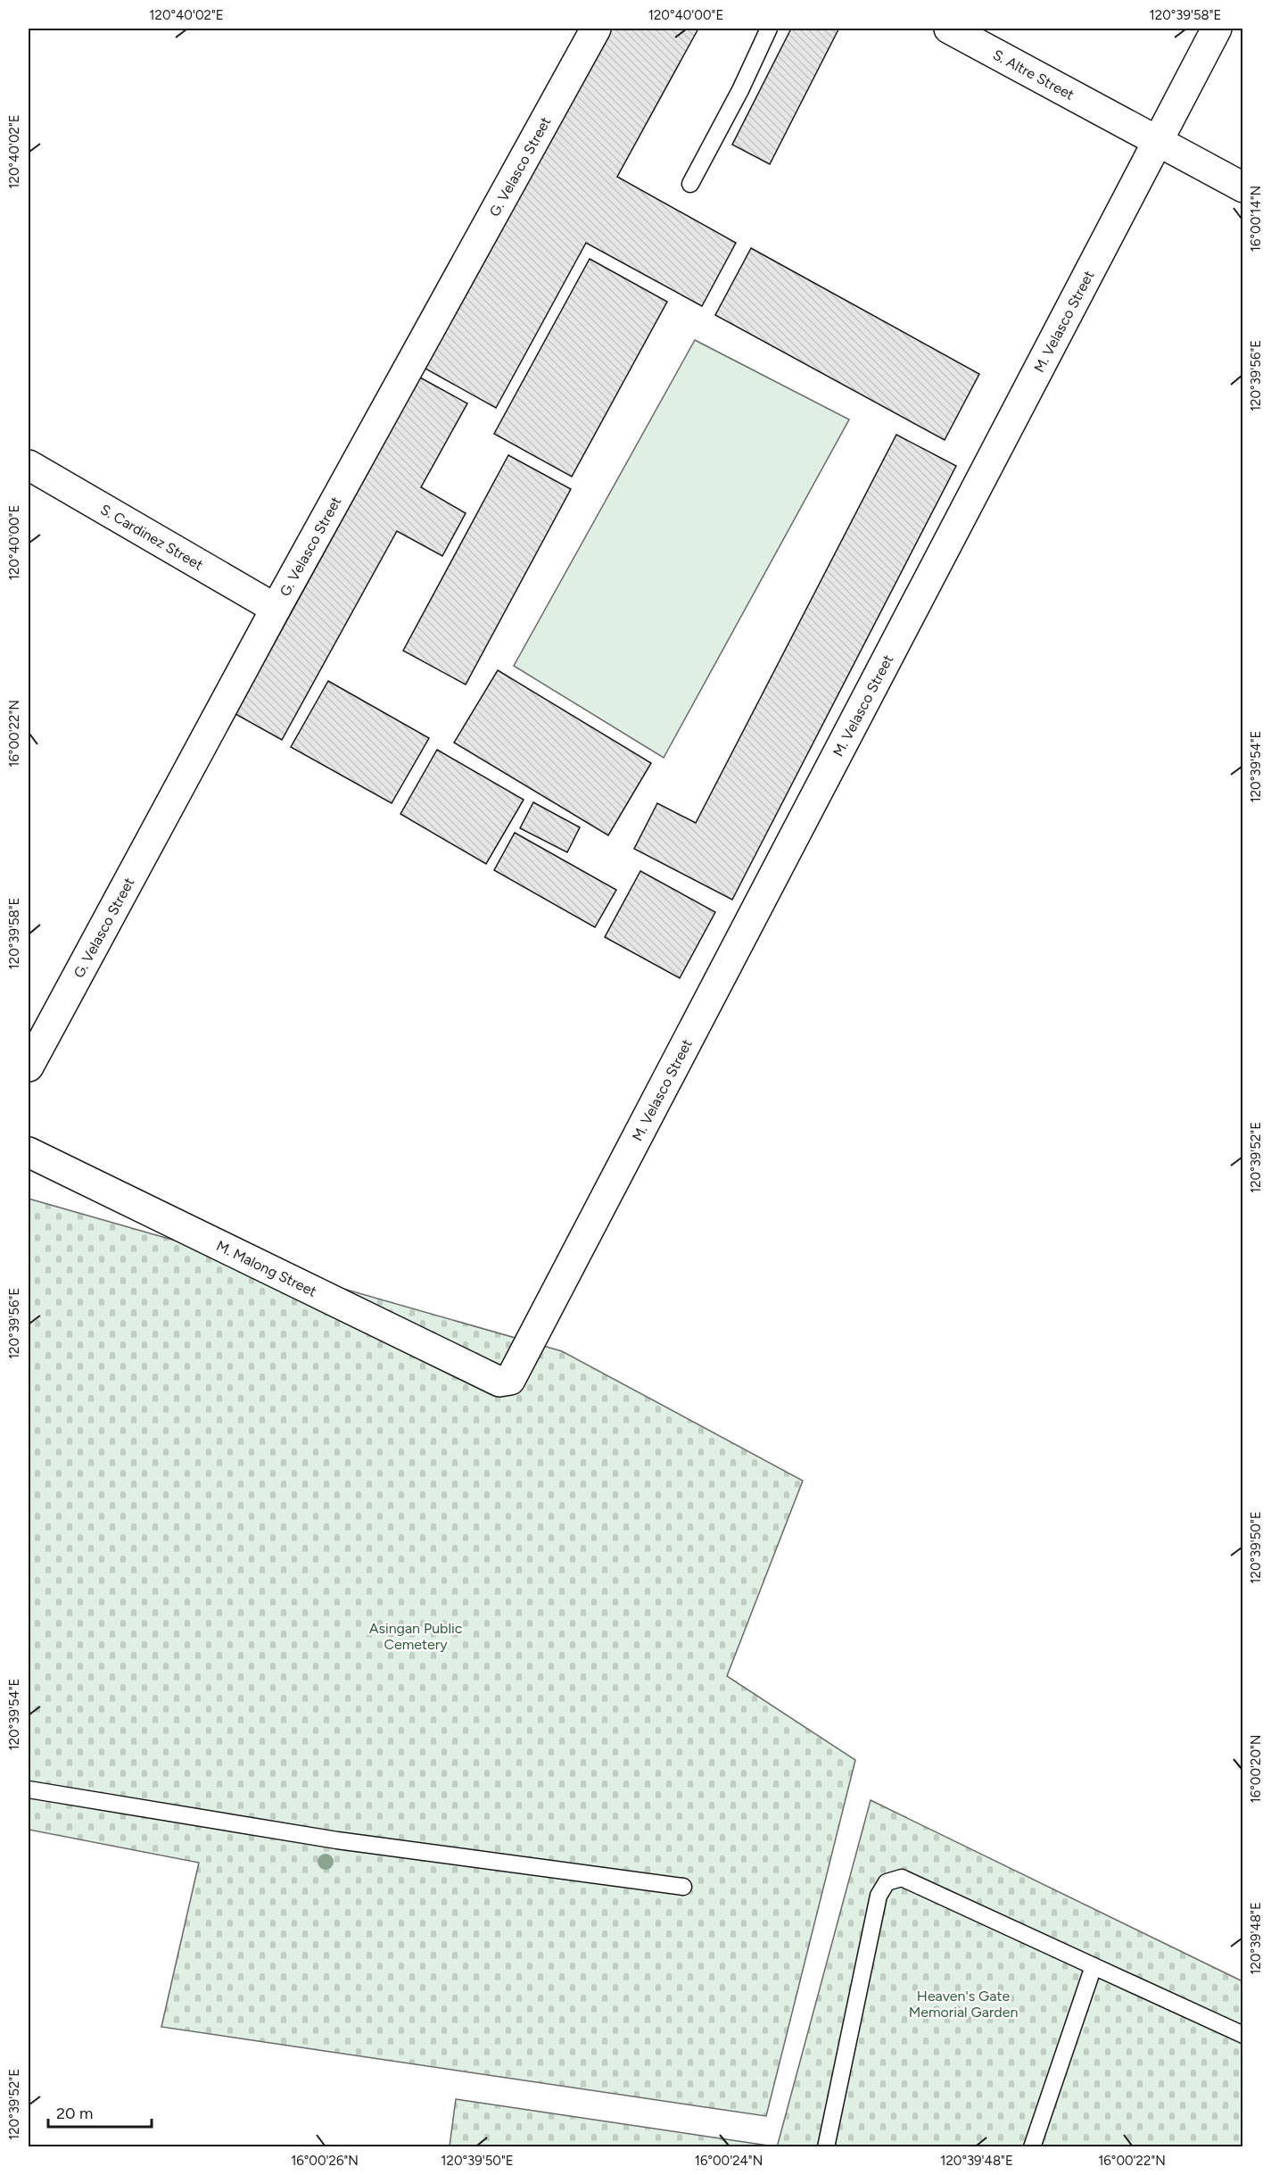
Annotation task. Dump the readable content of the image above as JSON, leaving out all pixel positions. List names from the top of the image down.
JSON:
{
  "streets": {
    "street": [
      "S. Altre Street",
      "G. Velasco Street",
      "M. Velasco Street",
      "S. Cardinez Street",
      "M. Malong Street"
    ]
  },
  "crossings": [
    ["S. Altre Street", "M. Velasco Street"],
    ["G. Velasco Street", "S. Cardinez Street"],
    ["M. Velasco Street", "M. Malong Street"]
  ],
  "parks": ["Asingan Public Cemetery", "Heaven's Gate Memorial Garden"],
  "scale_bar": "20 m",
  "coordinates": [
    "120°40'02\"E",
    "120°40'00\"E",
    "120°39'58\"E",
    "16°00'14\"N",
    "120°39'56\"E",
    "16°00'22\"N",
    "120°39'54\"E",
    "120°39'52\"E",
    "120°39'50\"E",
    "16°00'20\"N",
    "120°39'48\"E",
    "16°00'26\"N",
    "16°00'24\"N"
  ]
}
